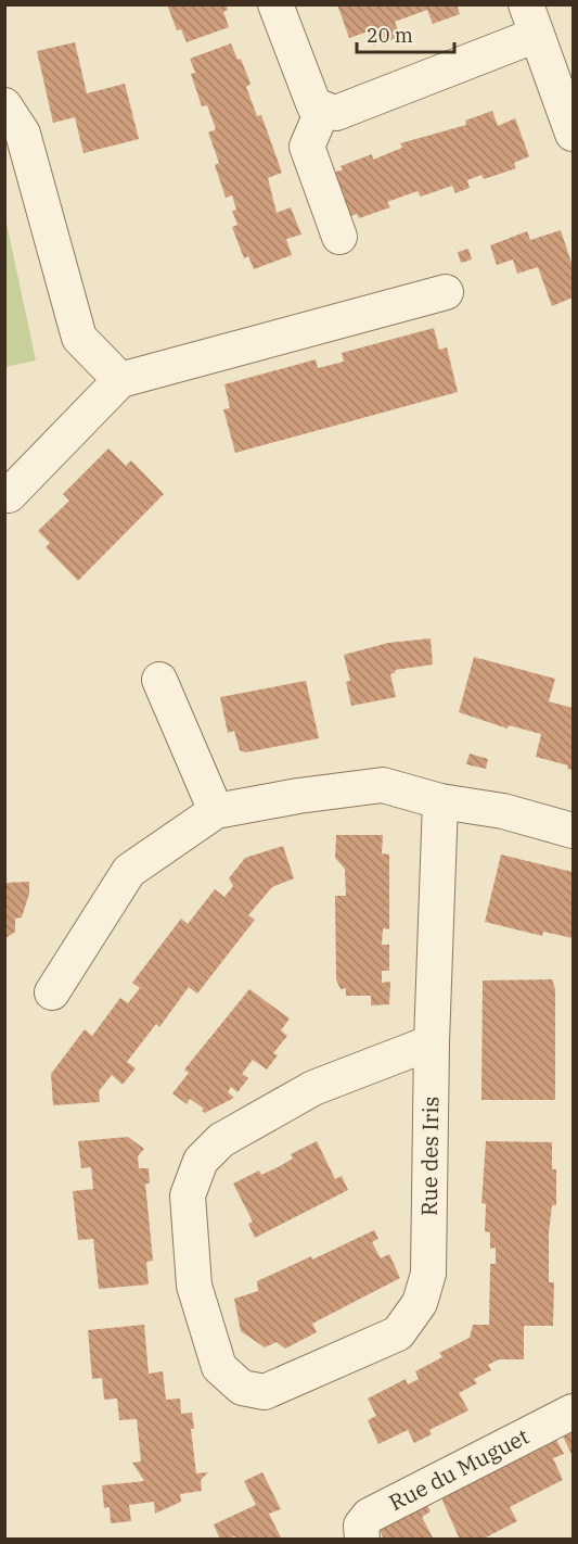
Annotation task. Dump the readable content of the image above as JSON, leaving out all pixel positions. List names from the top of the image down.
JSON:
{
  "streets": {
    "street": ["Rue des Iris", "Rue du Muguet"]
  },
  "scale_bar": "20 m"
}
